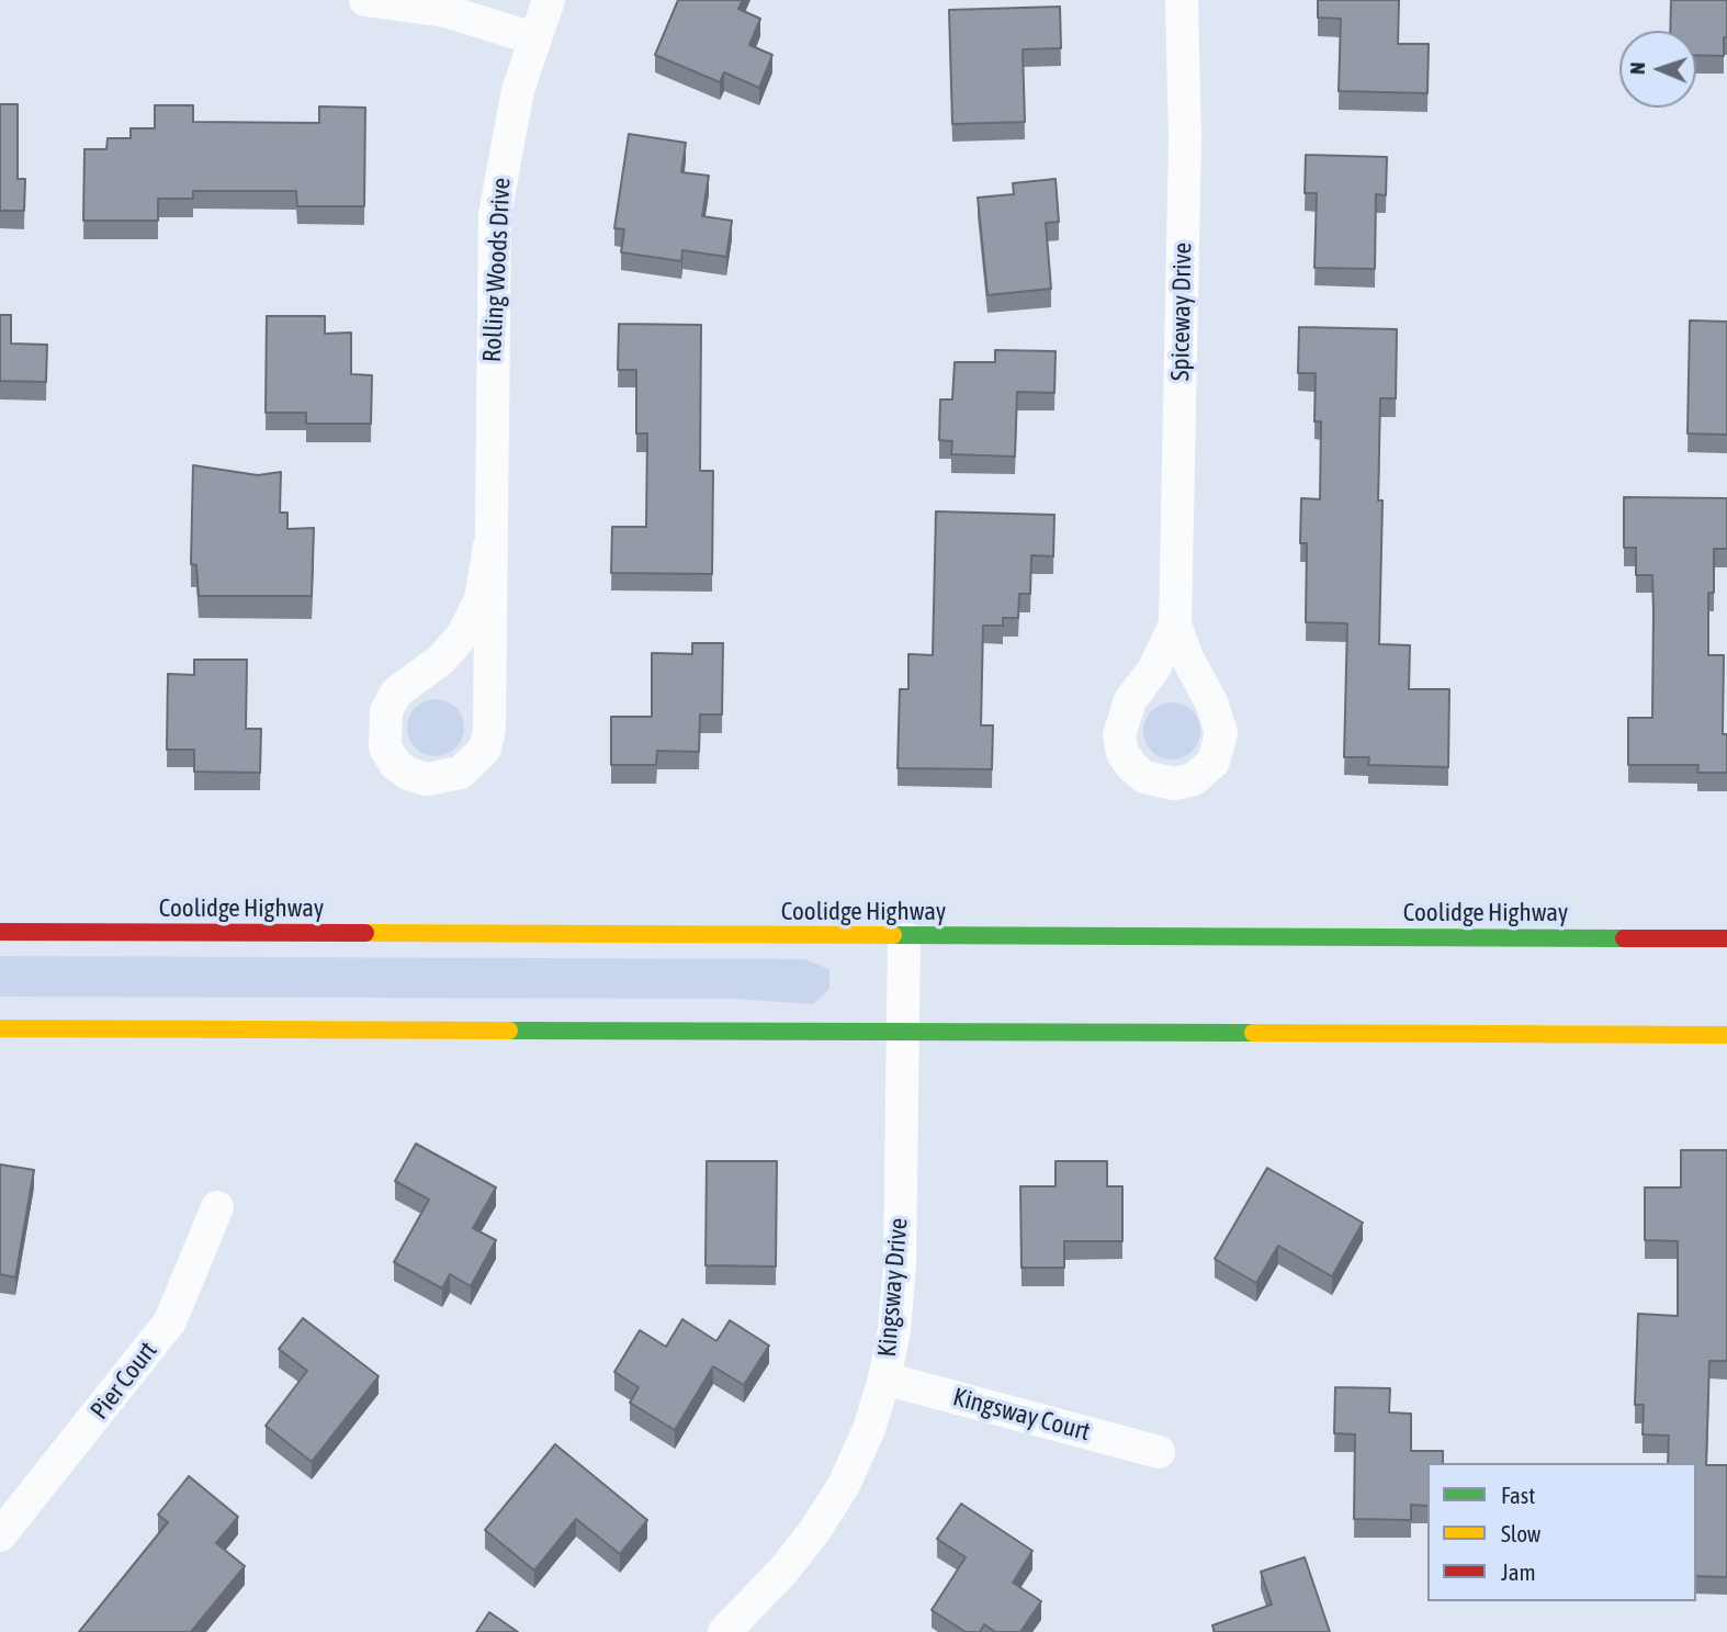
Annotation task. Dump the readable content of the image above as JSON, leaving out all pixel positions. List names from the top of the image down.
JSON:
{
  "streets": {
    "main road": ["Coolidge Highway"],
    "street": [
      "Rolling Woods Drive",
      "Spiceway Drive",
      "Kingsway Drive",
      "Pier Court",
      "Kingsway Court"
    ]
  },
  "crossings": [
    ["Coolidge Highway", "Kingsway Drive"],
    ["Kingsway Drive", "Kingsway Court"]
  ],
  "legend": ["Fast", "Slow", "Jam"],
  "north": "left"
}
